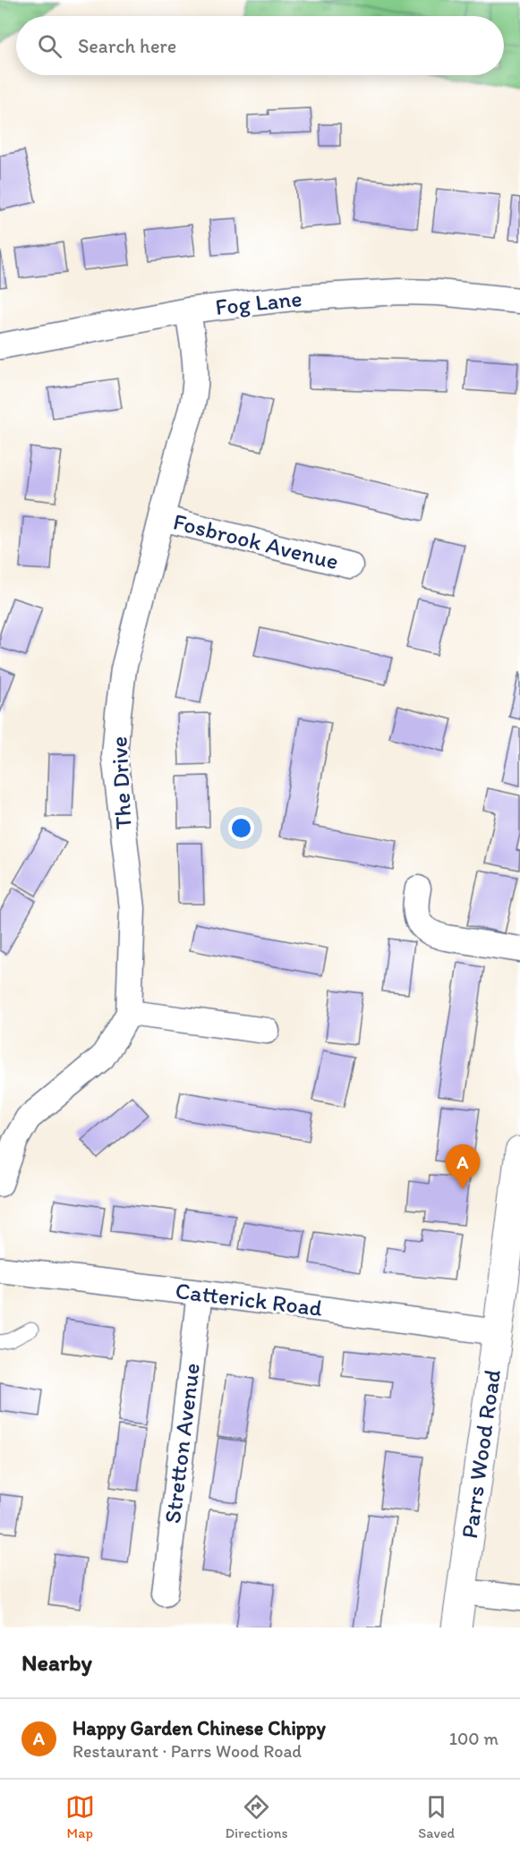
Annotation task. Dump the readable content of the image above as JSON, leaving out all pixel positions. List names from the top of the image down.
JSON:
{
  "streets": {
    "street": [
      "Fog Lane",
      "Fosbrook Avenue",
      "The Drive",
      "Catterick Road",
      "Stretton Avenue",
      "Parrs Wood Road"
    ]
  },
  "crossings": [
    ["Fog Lane", "The Drive"],
    ["Fosbrook Avenue", "The Drive"],
    ["Catterick Road", "Stretton Avenue"],
    ["Catterick Road", "Parrs Wood Road"]
  ],
  "page": {
    "search": "Search here",
    "pins": "A",
    "heading": "Nearby",
    "list": [
      {
        "mark": "A",
        "name": "Happy Garden Chinese Chippy",
        "note": "Restaurant · Parrs Wood Road",
        "value": "100 m"
      }
    ],
    "nav": ["Map", "Directions", "Saved"]
  }
}
